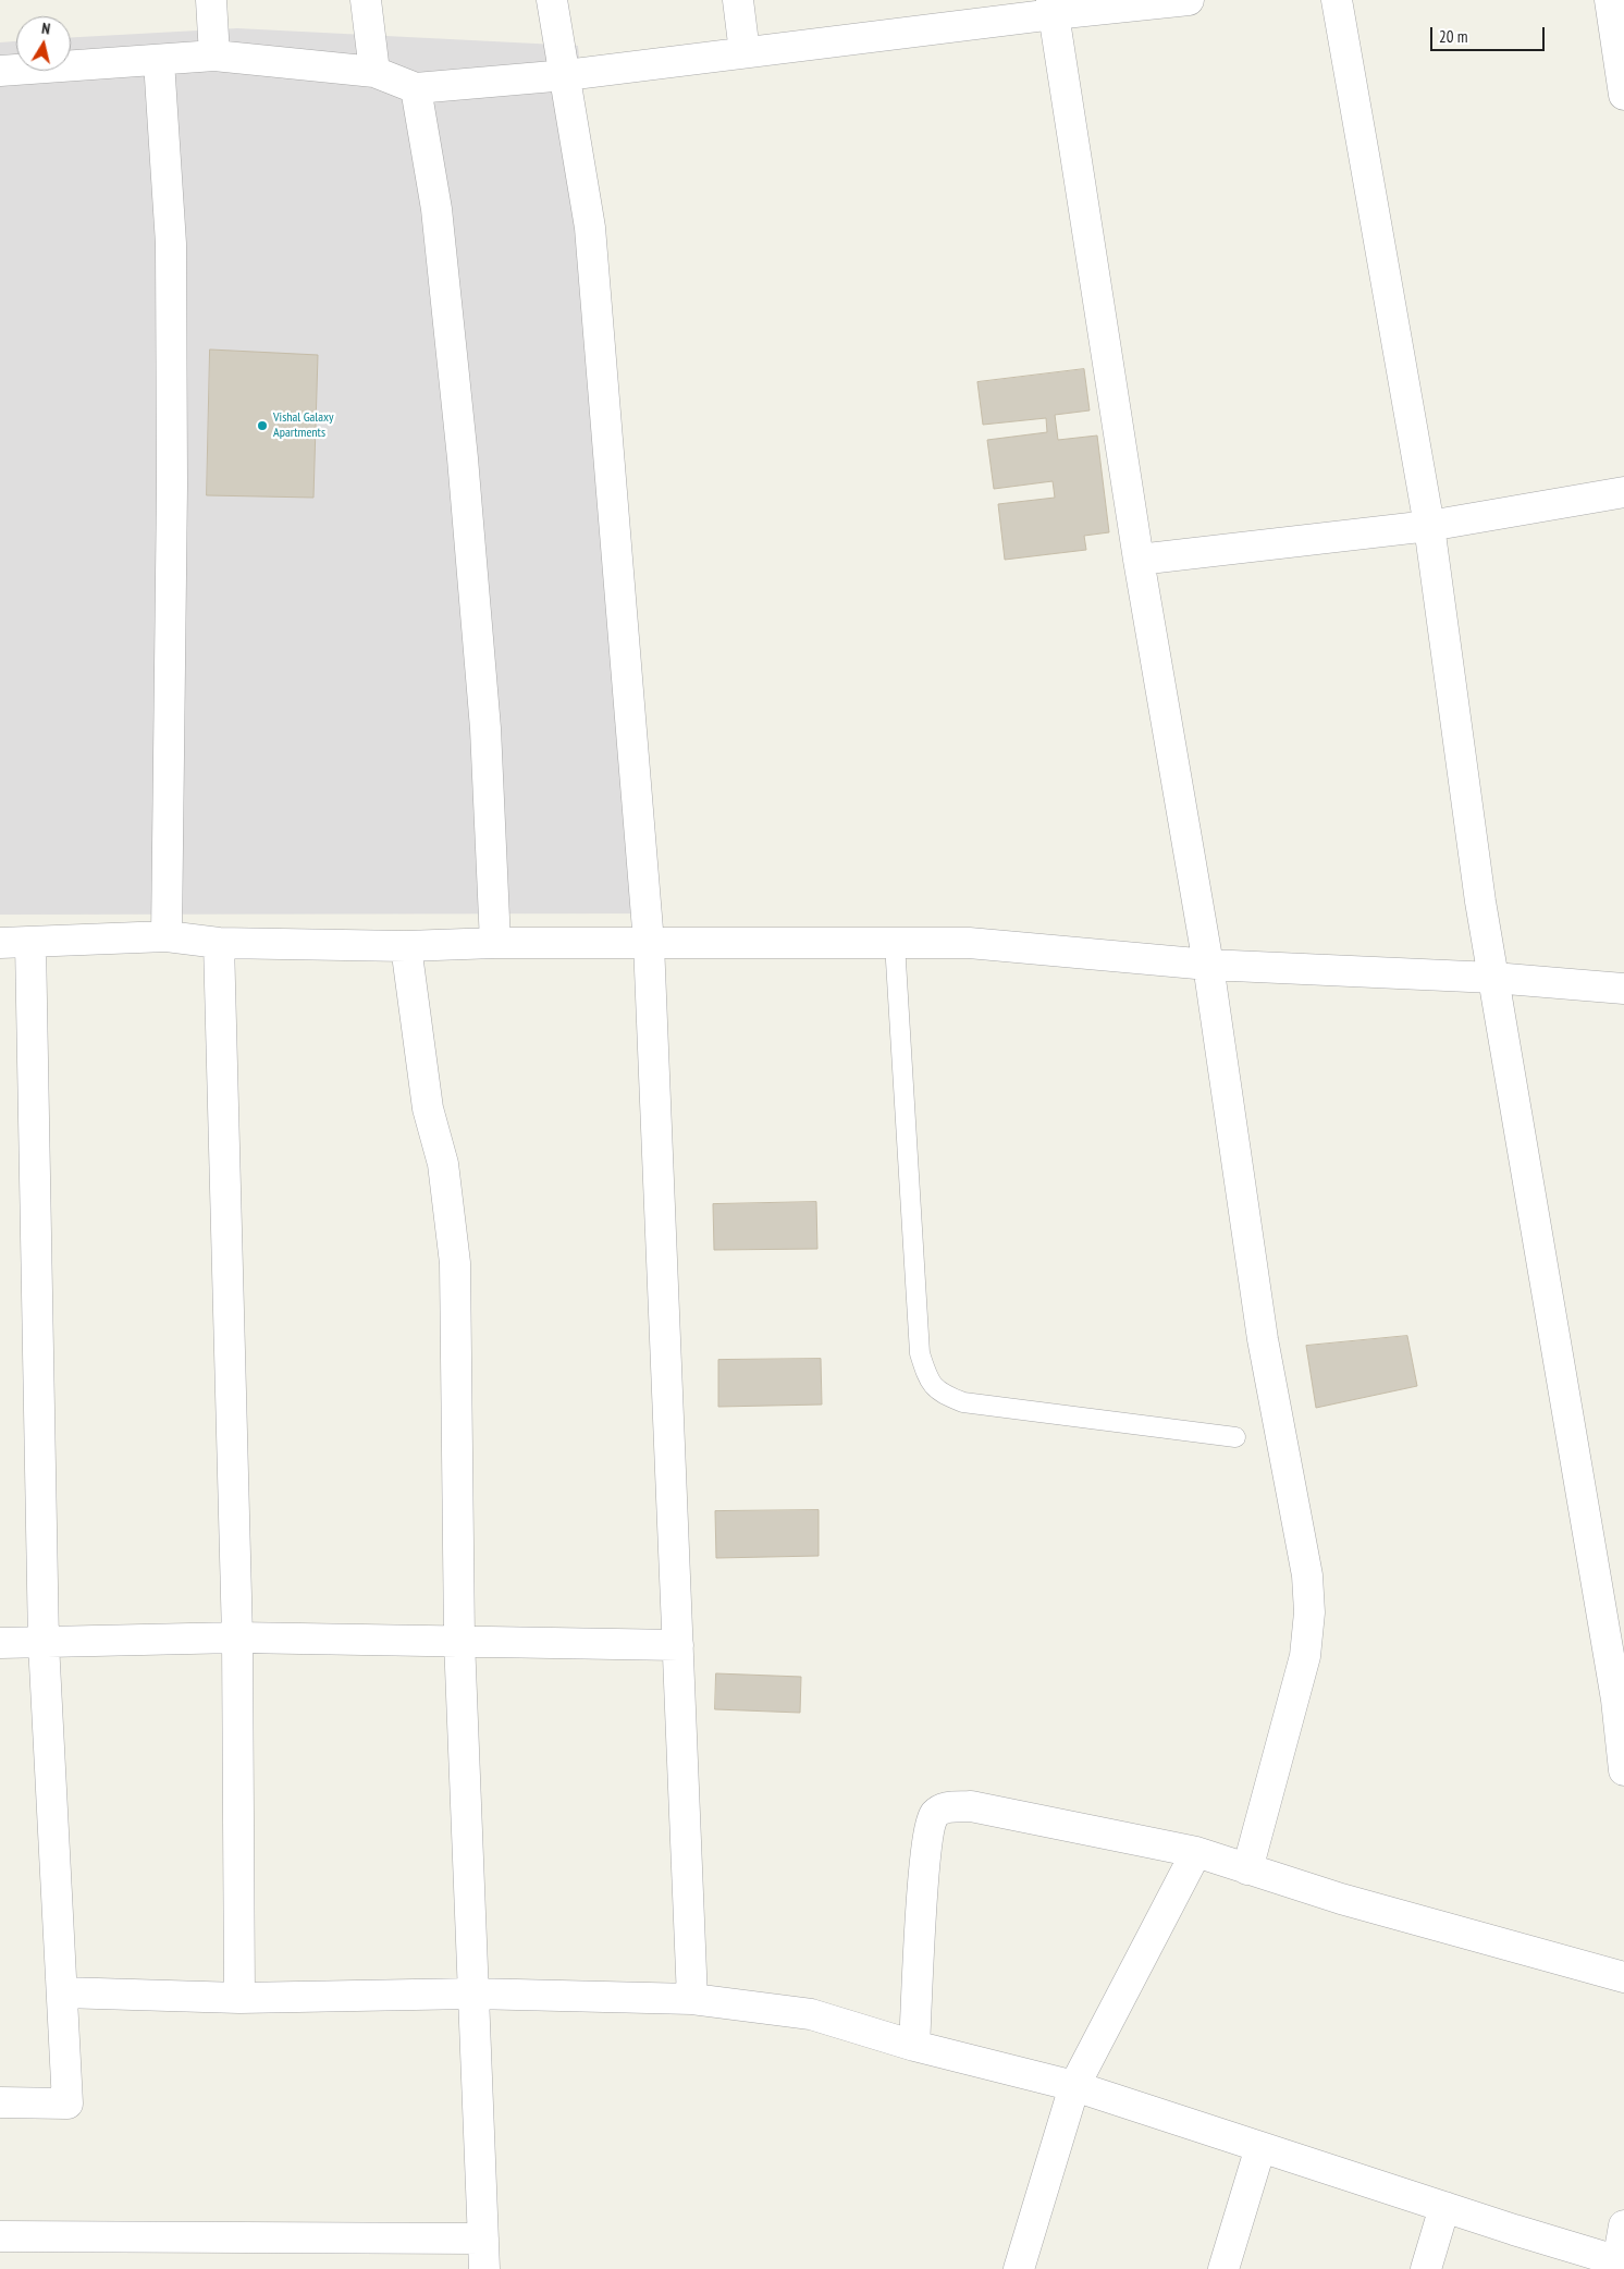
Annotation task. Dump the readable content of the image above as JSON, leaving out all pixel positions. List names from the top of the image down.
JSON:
{
  "places": ["Vishal Galaxy Apartments"],
  "scale_bar": "20 m",
  "north": "top"
}
